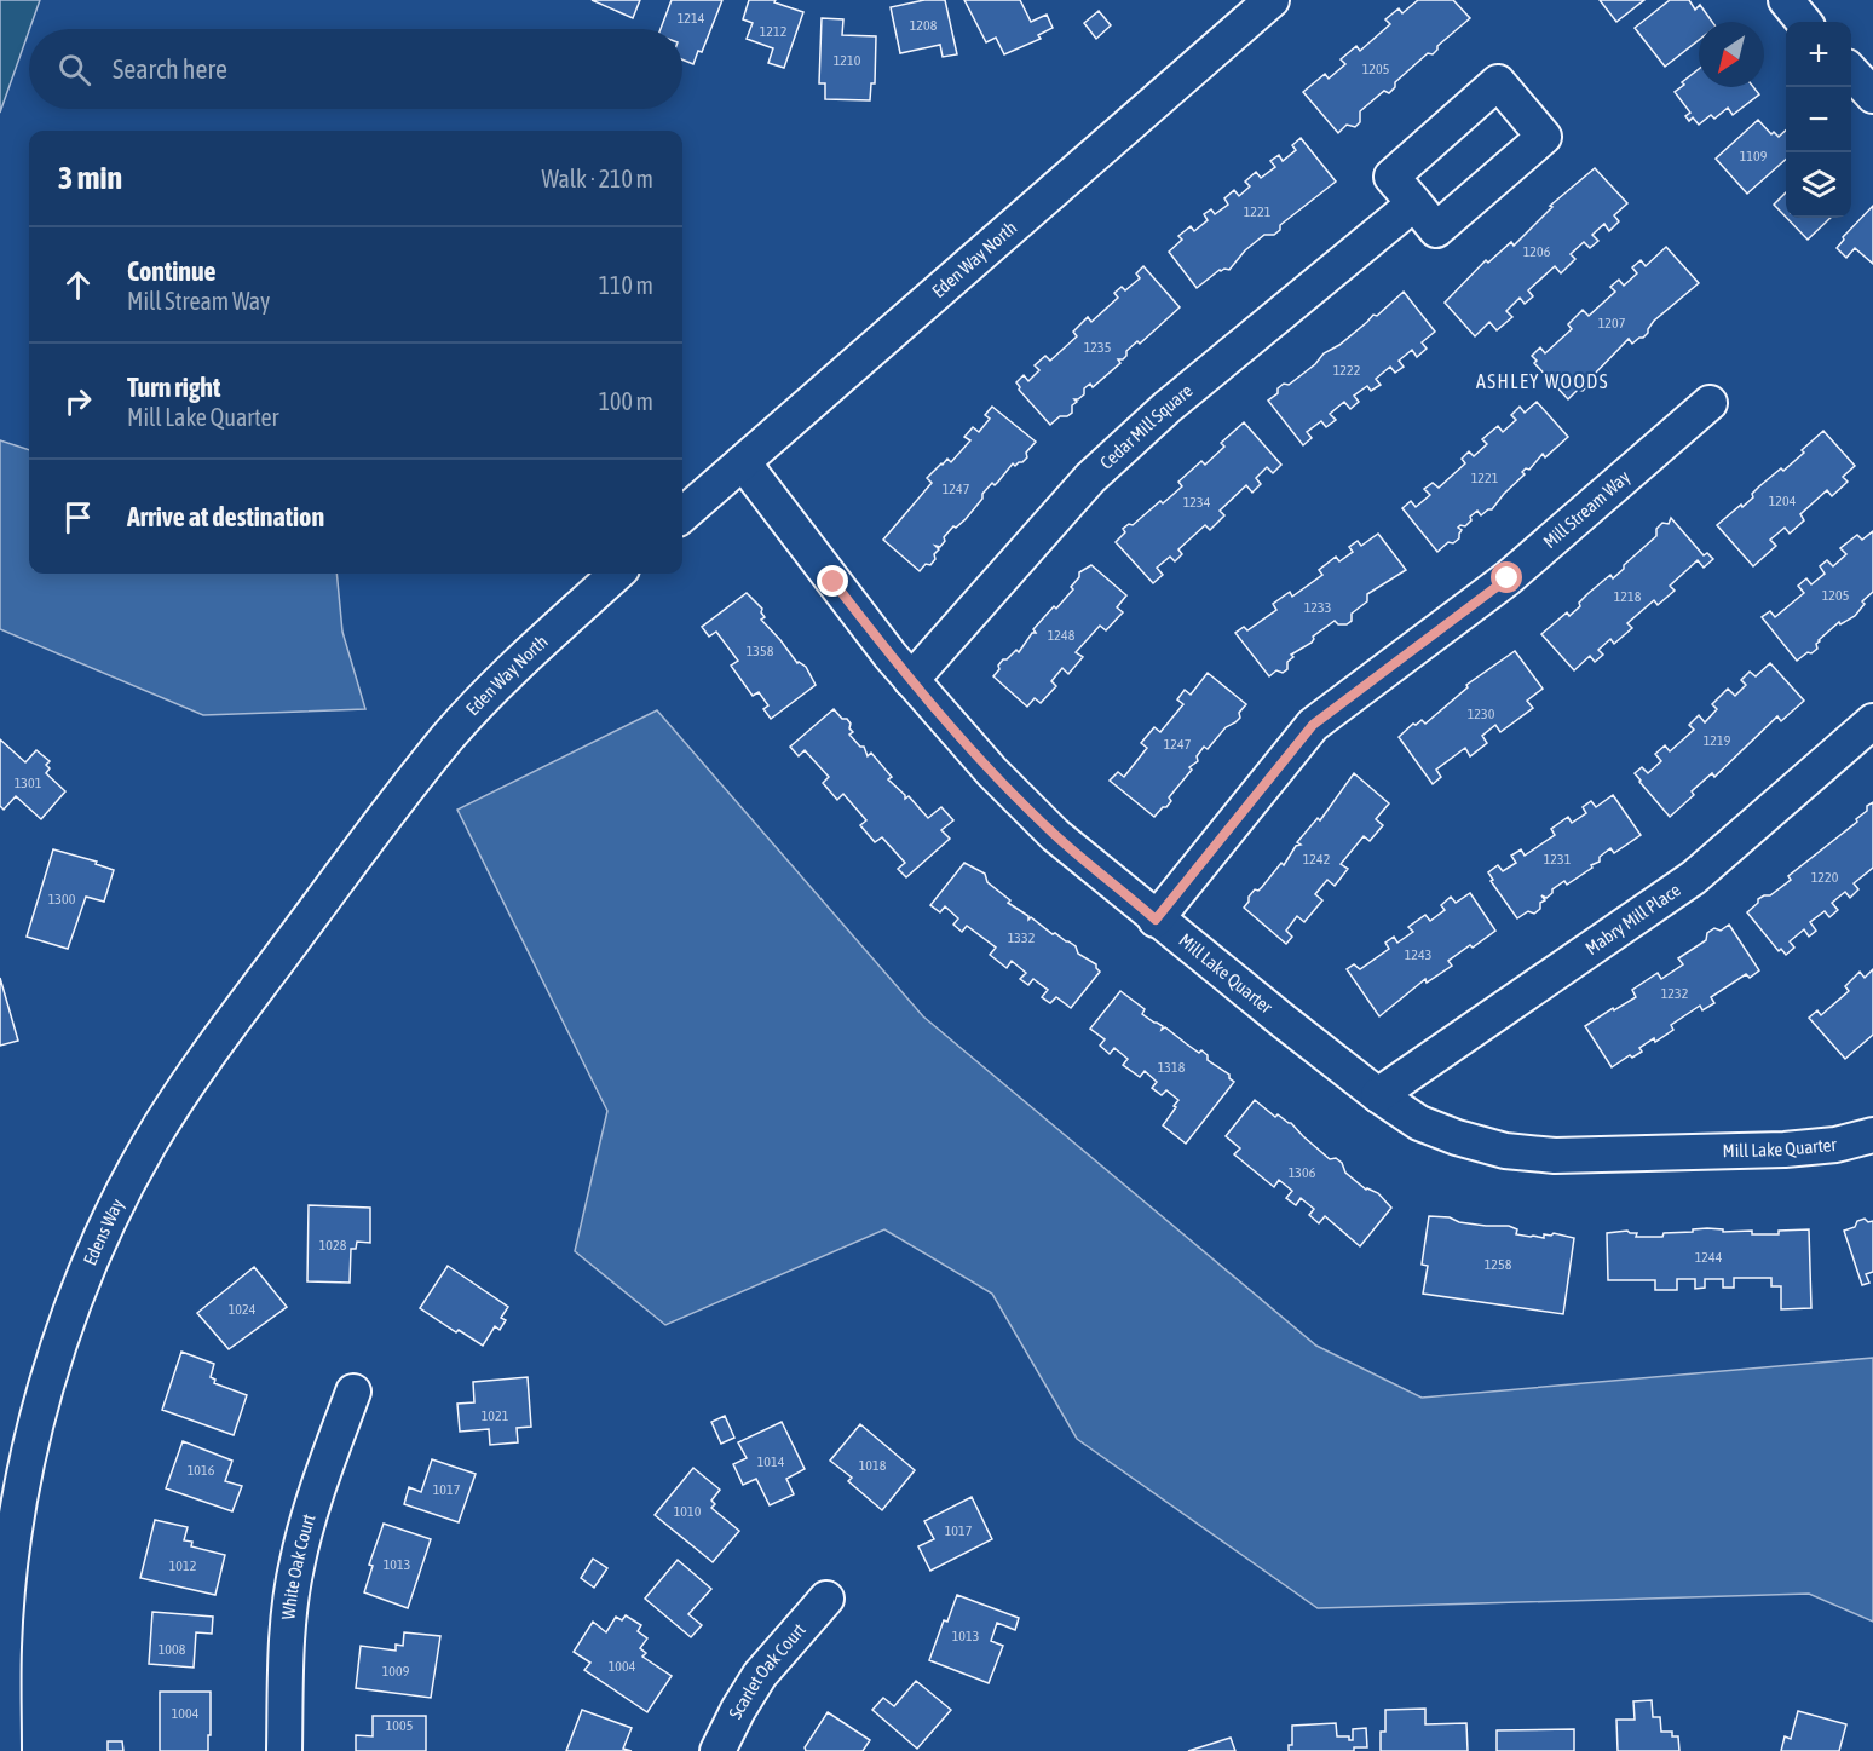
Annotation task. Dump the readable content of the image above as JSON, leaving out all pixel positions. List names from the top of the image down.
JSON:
{
  "streets": {
    "street": [
      "Eden Way North",
      "Cedar Mill Square",
      "Mill Stream Way",
      "Mabry Mill Place",
      "Mill Lake Quarter",
      "Edens Way",
      "White Oak Court",
      "Scarlet Oak Court"
    ]
  },
  "crossings": [
    ["Eden Way North", "Mill Lake Quarter"],
    ["Eden Way North", "Edens Way"],
    ["Cedar Mill Square", "Mill Lake Quarter"],
    ["Mill Stream Way", "Mill Lake Quarter"],
    ["Mabry Mill Place", "Mill Lake Quarter"]
  ],
  "districts": ["ASHLEY WOODS"],
  "house_numbers": [
    "1214",
    "1208",
    "1212",
    "1210",
    "1205",
    "1109",
    "1221",
    "1206",
    "1207",
    "1235",
    "1222",
    "1221",
    "1247",
    "1204",
    "1234",
    "1205",
    "1218",
    "1233",
    "1248",
    "1358",
    "1230",
    "1219",
    "1247",
    "1301",
    "1242",
    "1231",
    "1220",
    "1300",
    "1332",
    "1243",
    "1232",
    "1318",
    "1306",
    "1028",
    "1244",
    "1258",
    "1024",
    "1021",
    "1014",
    "1018",
    "1016",
    "1017",
    "1010",
    "1017",
    "1013",
    "1012",
    "1013",
    "1008",
    "1004",
    "1009",
    "1004",
    "1005"
  ],
  "north": "bottom left",
  "page": {
    "map_buttons": ["+", "−"],
    "search": "Search here",
    "heading": ["3 min", "Walk · 210 m"],
    "list": [
      ["Continue", "Mill Stream Way", "110 m"],
      ["Turn right", "Mill Lake Quarter", "100 m"],
      "Arrive at destination"
    ]
  }
}
